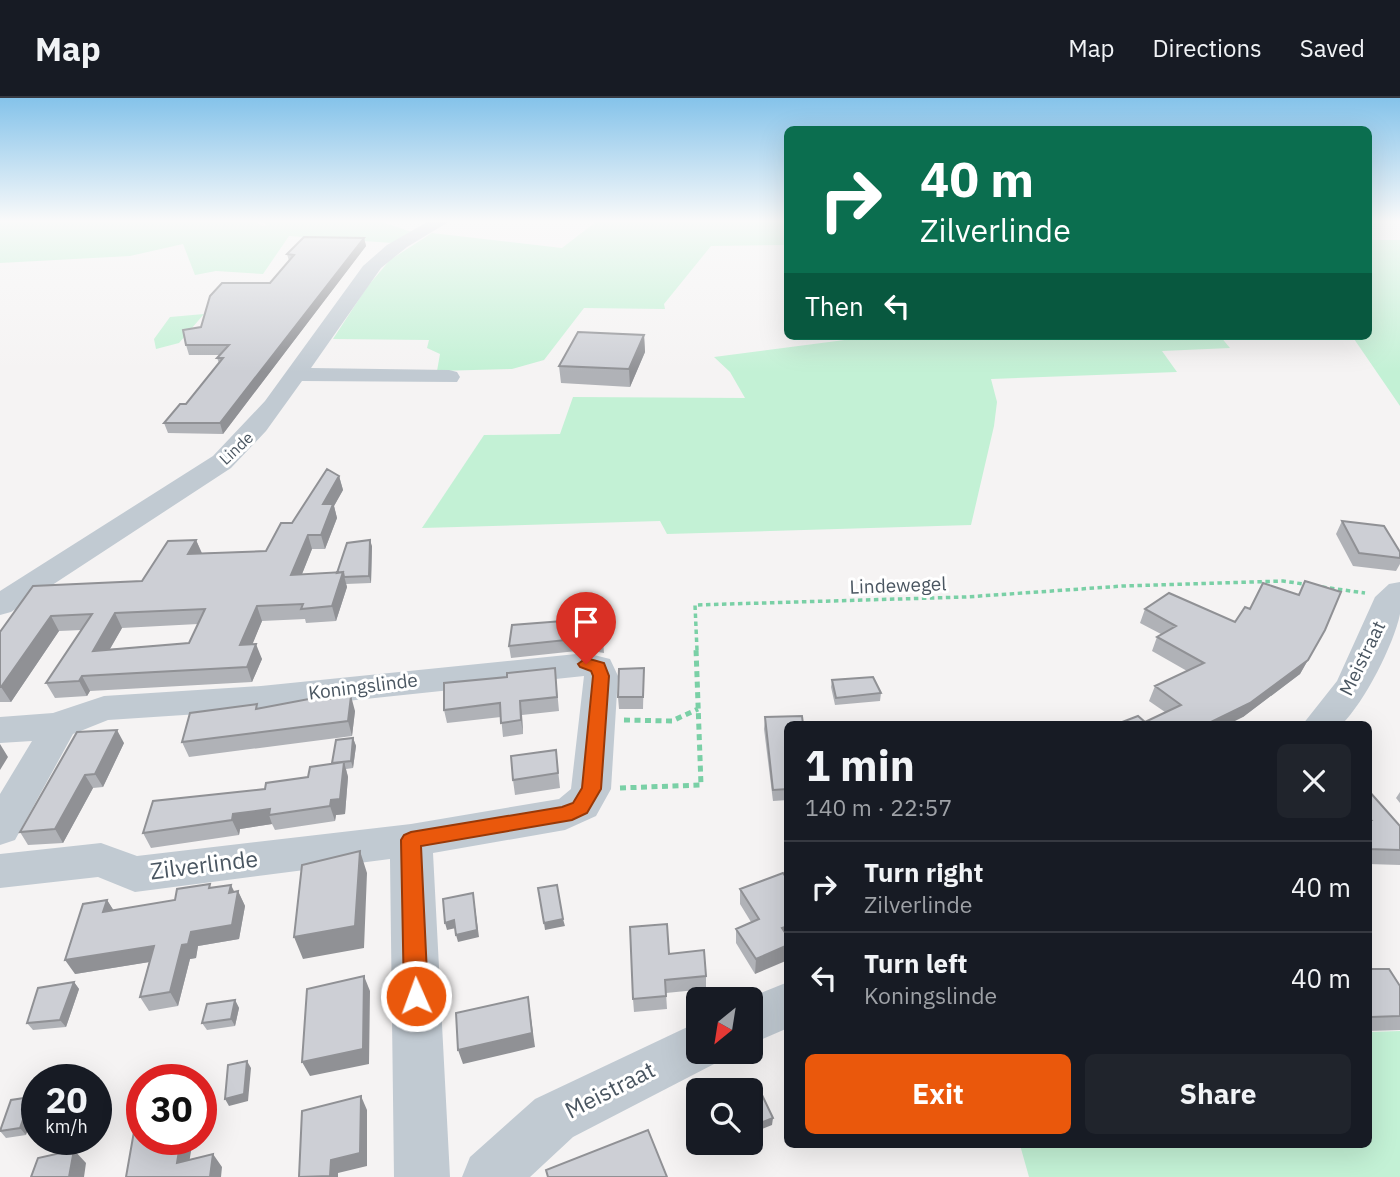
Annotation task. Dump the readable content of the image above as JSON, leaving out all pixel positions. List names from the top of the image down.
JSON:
{
  "streets": {
    "street": [
      "Linde",
      "Meistraat",
      "Koningslinde",
      "Zilverlinde"
    ],
    "path": ["Lindewegel"]
  },
  "crossings": [
    ["Lindewegel", "Meistraat"],
    ["Lindewegel", "Koningslinde"],
    ["Lindewegel", "Zilverlinde"],
    ["Koningslinde", "Zilverlinde"]
  ],
  "north": "bottom left",
  "page": {
    "header": "Map",
    "nav": ["Map", "Directions", "Saved"],
    "turn": ["40 m", "Zilverlinde"],
    "then": "Then",
    "heading": ["1 min", "140 m · 22:57"],
    "list": [
      {
        "name": "Turn right",
        "note": "Zilverlinde",
        "value": "40 m"
      },
      {
        "name": "Turn left",
        "note": "Koningslinde",
        "value": "40 m"
      }
    ],
    "buttons": ["Exit", "Share"],
    "speed": "20 km/h",
    "limit": "30"
  }
}
